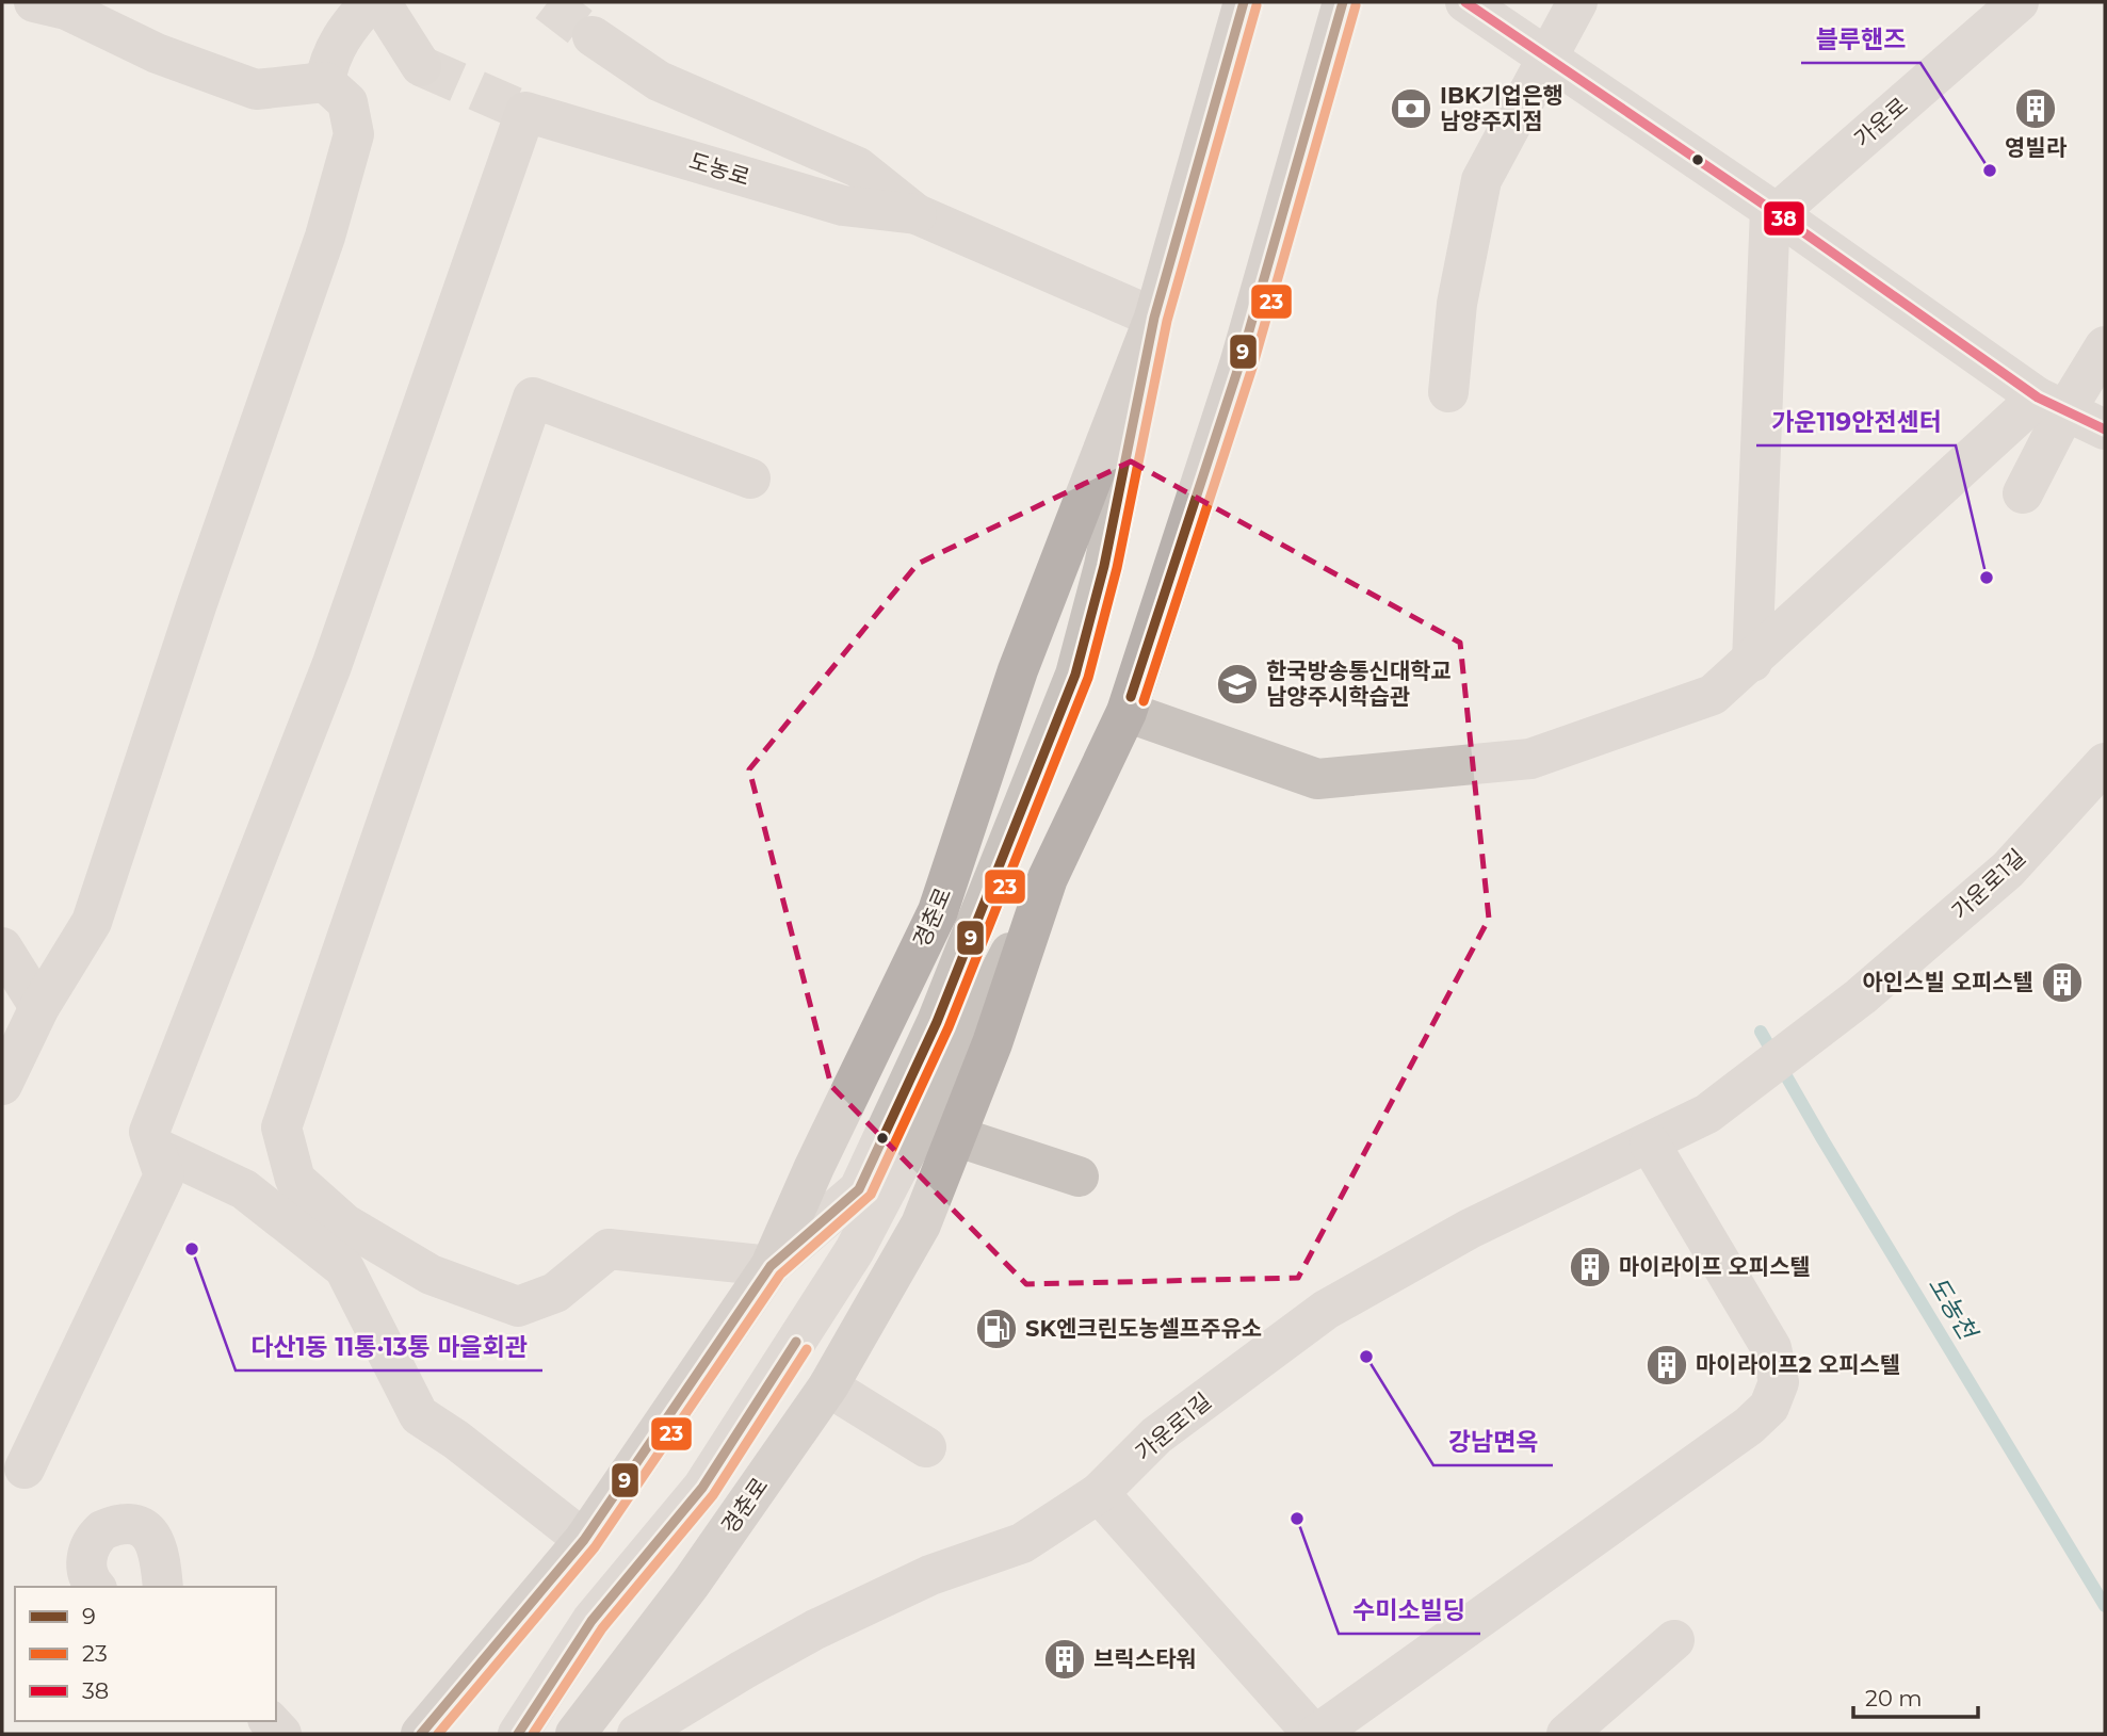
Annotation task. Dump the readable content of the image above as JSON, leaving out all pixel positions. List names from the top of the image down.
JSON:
{
  "streets": {
    "main road": ["경춘로"],
    "street": ["가운로", "도농로", "가운로1길"]
  },
  "crossings": [
    ["도농로", "경춘로"]
  ],
  "water": ["도농천"],
  "places": {
    "bank": ["IBK기업은행 남양주지점"],
    "building": [
      "영빌라",
      "아인스빌 오피스텔",
      "마이라이프 오피스텔",
      "마이라이프2 오피스텔",
      "브릭스타워"
    ],
    "other": [
      "블루핸즈",
      "가운119안전센터",
      "다산1동 11통·13통 마을회관",
      "강남면옥",
      "수미소빌딩"
    ],
    "school or university": ["한국방송통신대학교 남양주시학습관"],
    "fuel station": ["SK엔크린도농셀프주유소"]
  },
  "lines": ["transit line 9", "transit line 38", "transit line 23"],
  "legend": ["9", "23", "38"],
  "scale_bar": "20 m"
}
